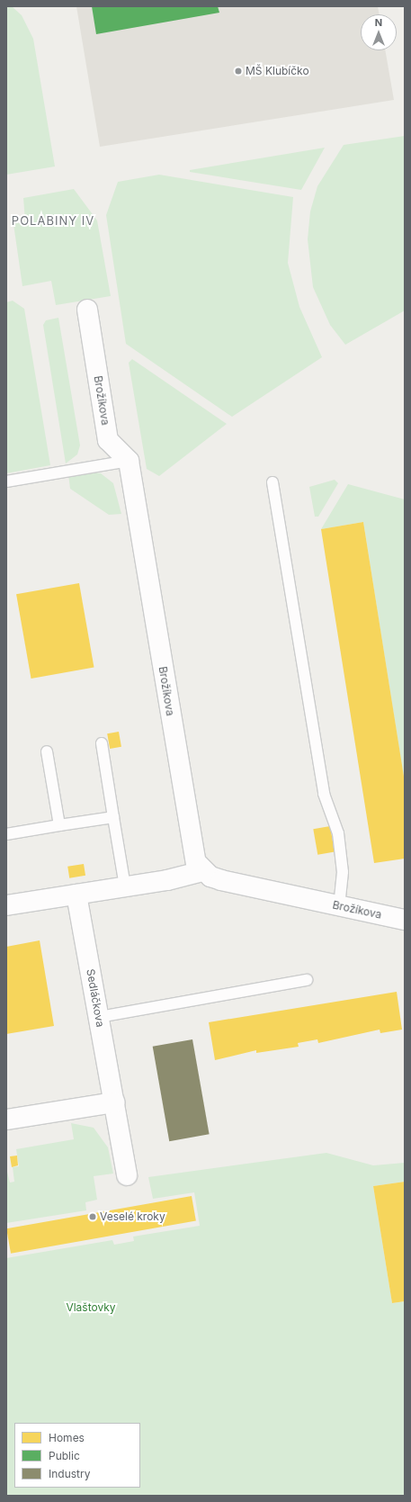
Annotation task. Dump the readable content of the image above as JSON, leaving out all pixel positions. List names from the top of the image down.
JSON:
{
  "streets": {
    "street": ["Brožíkova", "Sedláčkova"]
  },
  "districts": ["POLABINY IV"],
  "parks": ["Vlaštovky"],
  "places": ["MŠ Klubíčko", "Veselé kroky"],
  "legend": ["Homes", "Public", "Industry"],
  "north": "top"
}
